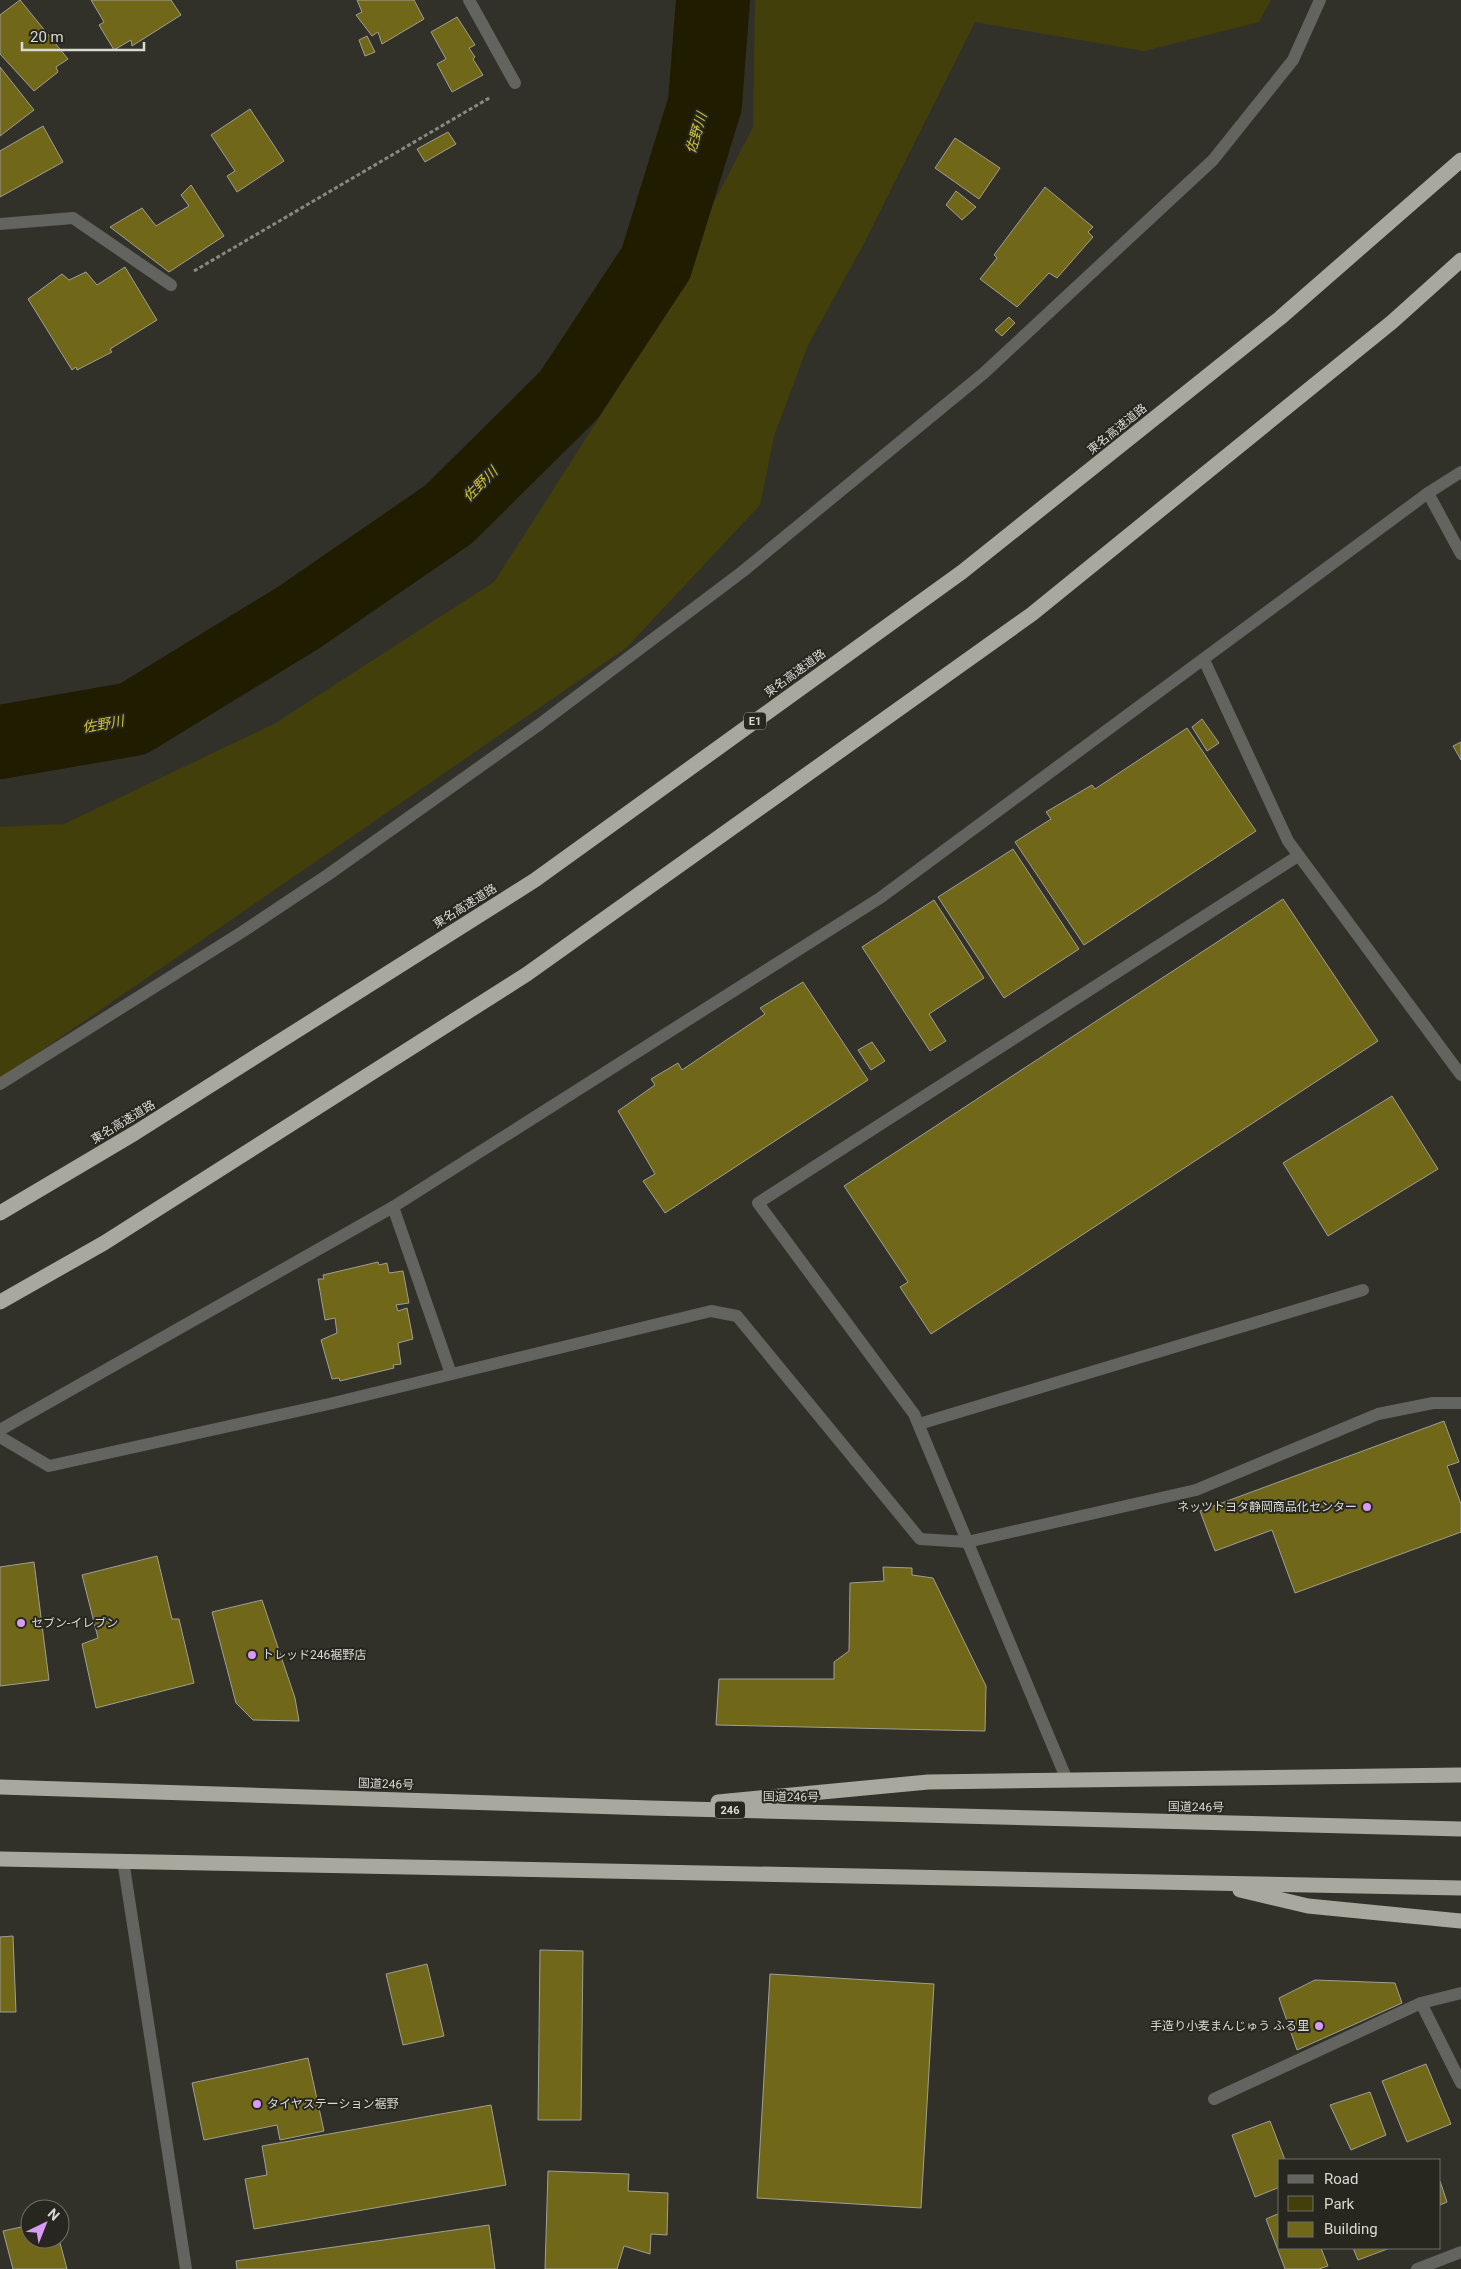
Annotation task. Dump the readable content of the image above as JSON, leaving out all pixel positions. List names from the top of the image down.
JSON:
{
  "streets": {
    "highway": [
      "東名高速道路",
      "E1",
      "国道246号",
      "246"
    ]
  },
  "water": ["佐野川"],
  "places": [
    "ネッツトヨタ静岡商品化センター",
    "セブン-イレブン",
    "トレッド246裾野店",
    "手造り小麦まんじゅう ふる里",
    "タイヤステーション裾野"
  ],
  "legend": ["Road", "Park", "Building"],
  "scale_bar": "20 m",
  "north": "top right"
}
